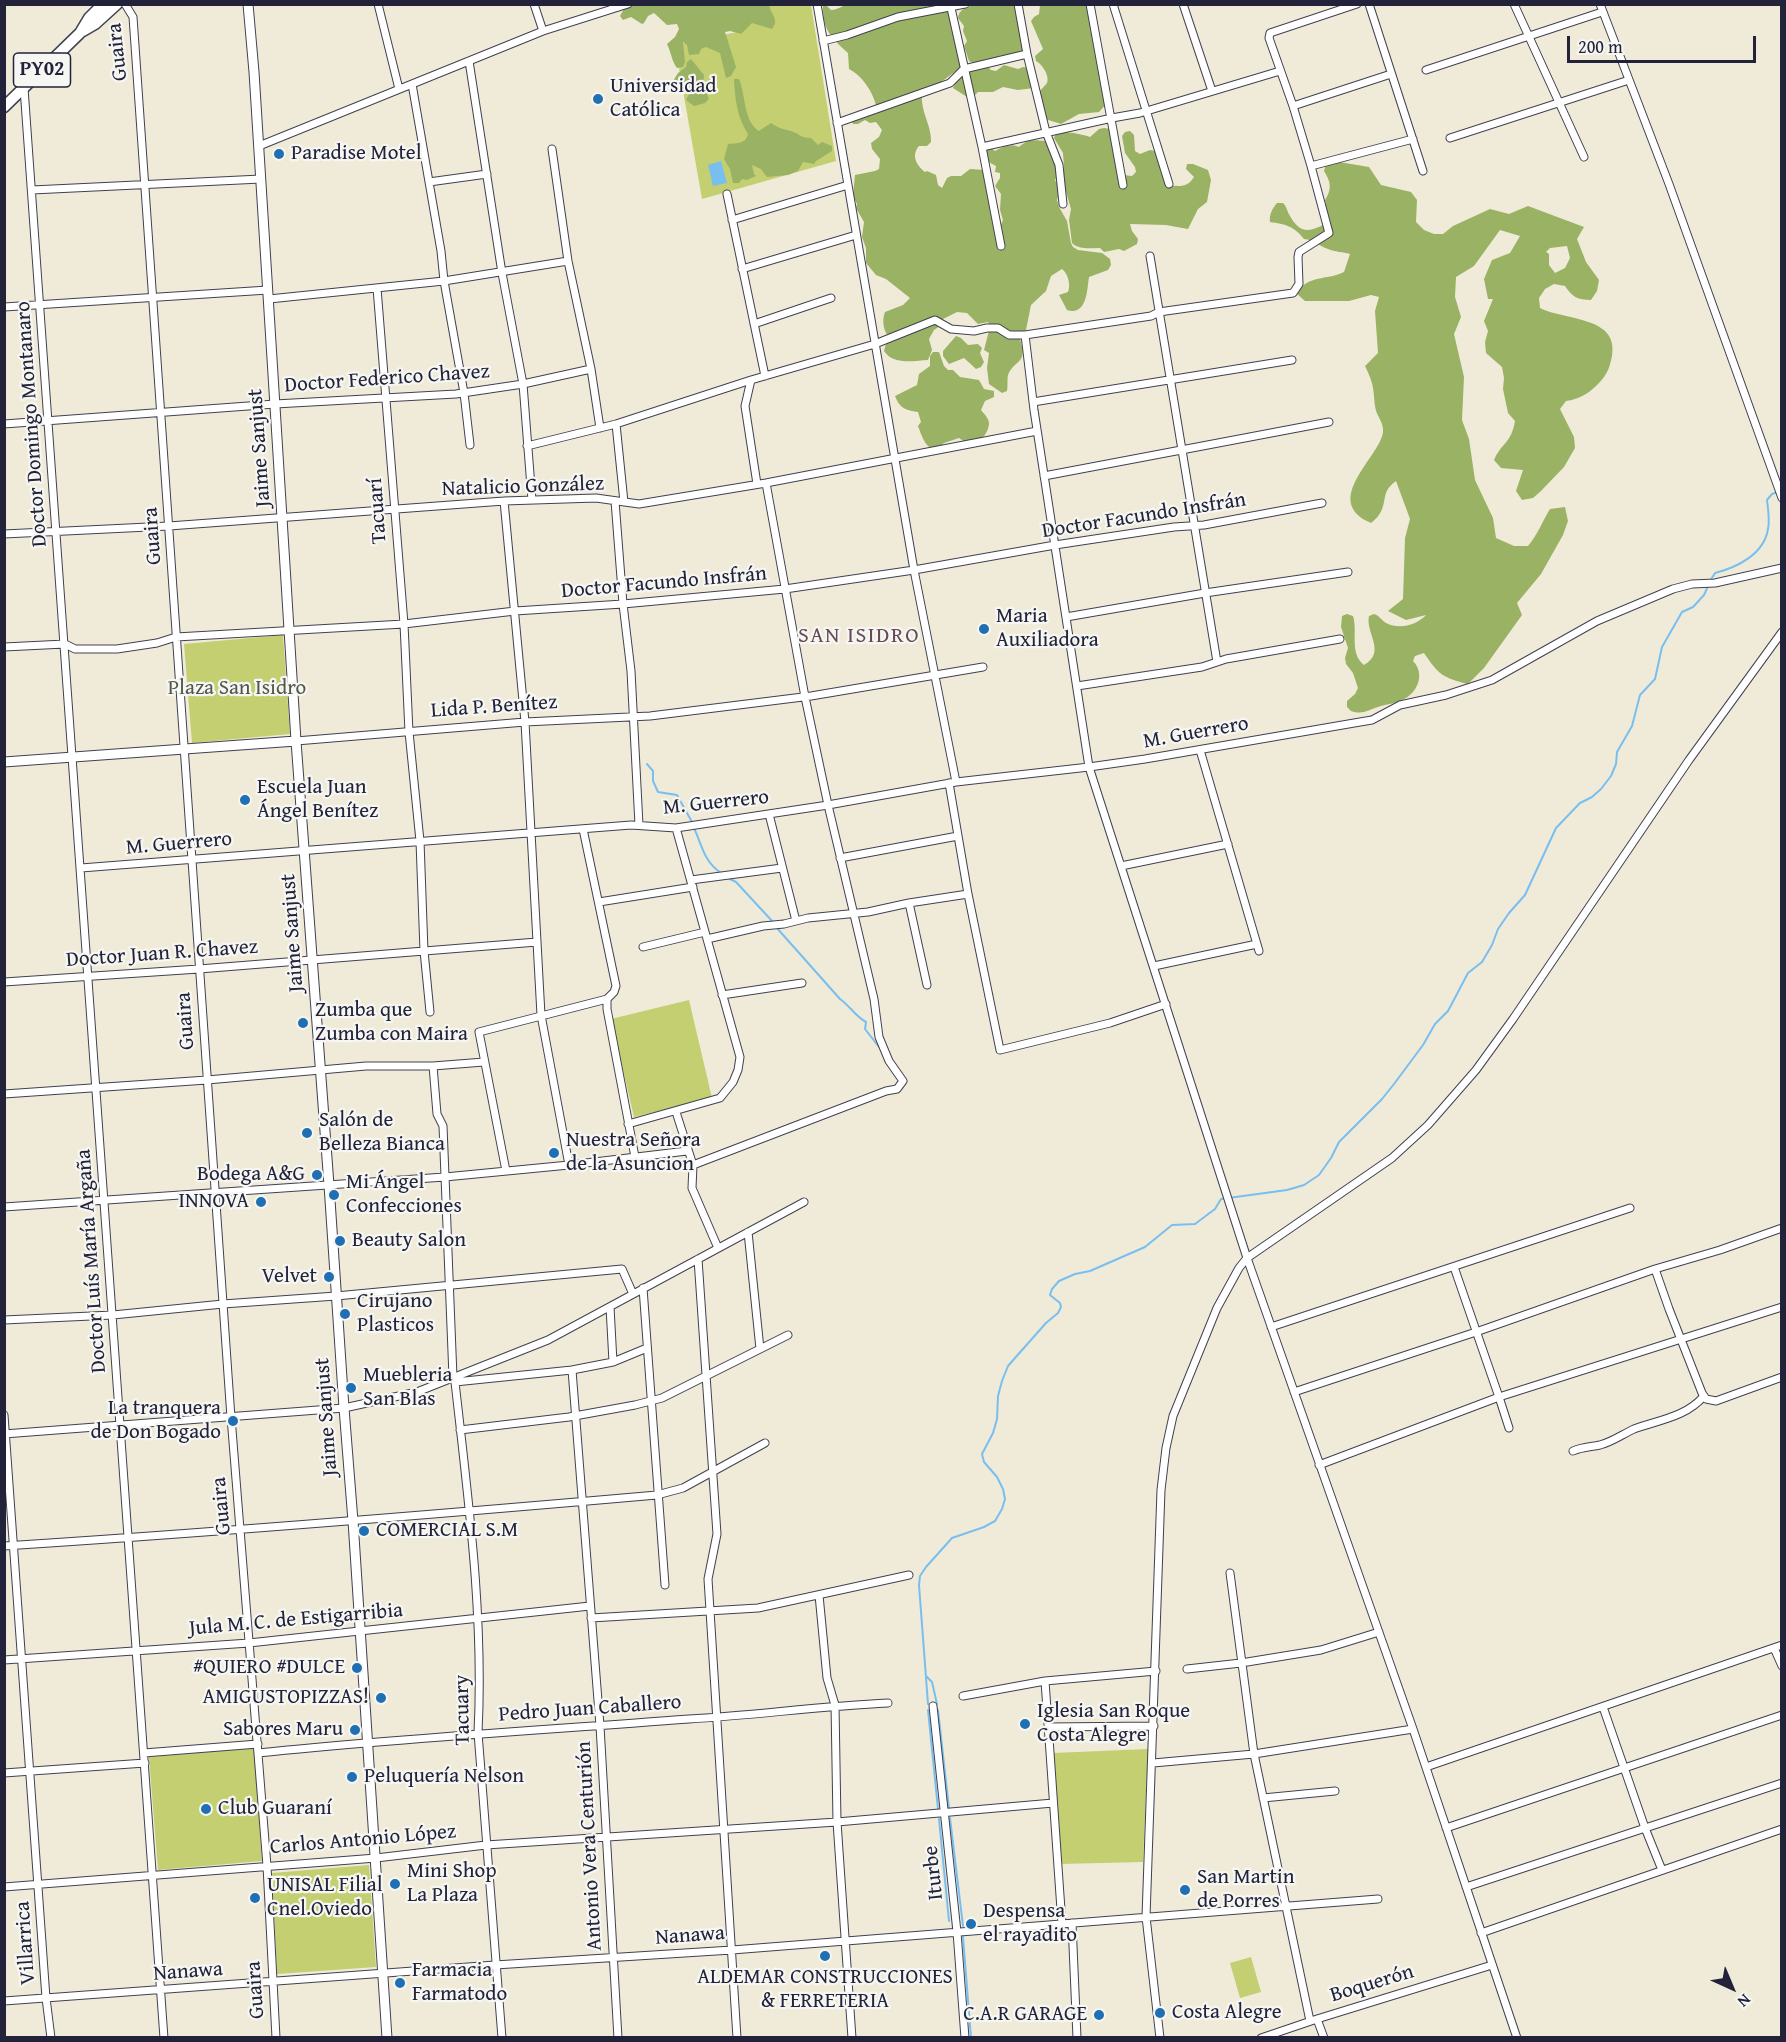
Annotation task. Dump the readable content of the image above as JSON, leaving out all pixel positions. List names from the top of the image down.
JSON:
{
  "streets": {
    "main road": ["PY02", "Jaime Sanjust", "Lida P. Benítez"],
    "street": [
      "Guaira",
      "Doctor Federico Chavez",
      "Doctor Domingo Montanaro",
      "Natalicio González",
      "Tacuarí",
      "Doctor Facundo Insfrán",
      "M. Guerrero",
      "Doctor Juan R. Chavez",
      "Doctor Luís María Argaña",
      "Jula M. C. de Estigarribia",
      "Pedro Juan Caballero",
      "Tacuary",
      "Carlos Antonio López",
      "Antonio Vera Centurión",
      "Iturbe",
      "Nanawa",
      "Villarrica",
      "Boquerón"
    ]
  },
  "crossings": [
    ["Guaira", "Doctor Federico Chavez"],
    ["Guaira", "Natalicio González"],
    ["Guaira", "Doctor Facundo Insfrán"],
    ["Guaira", "Lida P. Benítez"],
    ["Guaira", "M. Guerrero"],
    ["Guaira", "Doctor Juan R. Chavez"],
    ["Guaira", "Jula M. C. de Estigarribia"],
    ["Guaira", "Pedro Juan Caballero"],
    ["Guaira", "Carlos Antonio López"],
    ["Guaira", "Nanawa"],
    ["PY02", "Doctor Domingo Montanaro"],
    ["Doctor Federico Chavez", "Doctor Domingo Montanaro"],
    ["Doctor Federico Chavez", "Jaime Sanjust"],
    ["Doctor Federico Chavez", "Tacuarí"],
    ["Doctor Domingo Montanaro", "Natalicio González"],
    ["Doctor Domingo Montanaro", "Doctor Facundo Insfrán"],
    ["Doctor Domingo Montanaro", "Lida P. Benítez"],
    ["Doctor Domingo Montanaro", "Doctor Luís María Argaña"],
    ["Jaime Sanjust", "Natalicio González"],
    ["Jaime Sanjust", "Doctor Facundo Insfrán"],
    ["Jaime Sanjust", "Lida P. Benítez"],
    ["Jaime Sanjust", "M. Guerrero"],
    ["Jaime Sanjust", "Doctor Juan R. Chavez"],
    ["Jaime Sanjust", "Jula M. C. de Estigarribia"],
    ["Jaime Sanjust", "Pedro Juan Caballero"],
    ["Jaime Sanjust", "Carlos Antonio López"],
    ["Jaime Sanjust", "Nanawa"],
    ["Natalicio González", "Tacuarí"],
    ["Tacuarí", "Doctor Facundo Insfrán"],
    ["Tacuarí", "Lida P. Benítez"],
    ["Tacuarí", "M. Guerrero"],
    ["Tacuarí", "Doctor Juan R. Chavez"],
    ["Lida P. Benítez", "Doctor Luís María Argaña"],
    ["M. Guerrero", "Doctor Luís María Argaña"],
    ["Doctor Juan R. Chavez", "Doctor Luís María Argaña"],
    ["Doctor Luís María Argaña", "Jula M. C. de Estigarribia"],
    ["Doctor Luís María Argaña", "Carlos Antonio López"],
    ["Doctor Luís María Argaña", "Nanawa"],
    ["Jula M. C. de Estigarribia", "Tacuary"],
    ["Jula M. C. de Estigarribia", "Antonio Vera Centurión"],
    ["Jula M. C. de Estigarribia", "Villarrica"],
    ["Pedro Juan Caballero", "Tacuary"],
    ["Pedro Juan Caballero", "Antonio Vera Centurión"],
    ["Tacuary", "Carlos Antonio López"],
    ["Tacuary", "Nanawa"],
    ["Carlos Antonio López", "Antonio Vera Centurión"],
    ["Carlos Antonio López", "Iturbe"],
    ["Carlos Antonio López", "Villarrica"],
    ["Antonio Vera Centurión", "Nanawa"],
    ["Iturbe", "Nanawa"],
    ["Nanawa", "Villarrica"]
  ],
  "districts": ["SAN ISIDRO"],
  "parks": ["Plaza San Isidro"],
  "places": [
    "Universidad Católica",
    "Paradise Motel",
    "Maria Auxiliadora",
    "Escuela Juan Ángel Benítez",
    "Zumba que Zumba con Maira",
    "Salón de Belleza Bianca",
    "Nuestra Señora de la Asuncion",
    "Bodega A&G",
    "Mi Ángel Confecciones",
    "INNOVA",
    "Beauty Salon",
    "Velvet",
    "Cirujano Plasticos",
    "Muebleria San Blas",
    "La tranquera de Don Bogado",
    "COMERCIAL S.M",
    "#QUIERO #DULCE",
    "AMIGUSTOPIZZAS!",
    "Iglesia San Roque Costa Alegre",
    "Sabores Maru",
    "Peluquería Nelson",
    "Club Guaraní",
    "Mini Shop La Plaza",
    "San Martin de Porres",
    "UNISAL Filial Cnel.Oviedo",
    "Despensa el rayadito",
    "ALDEMAR CONSTRUCCIONES & FERRETERIA",
    "Farmacia Farmatodo",
    "Costa Alegre",
    "C.A.R GARAGE"
  ],
  "scale_bar": "200 m",
  "north": "bottom right"
}
